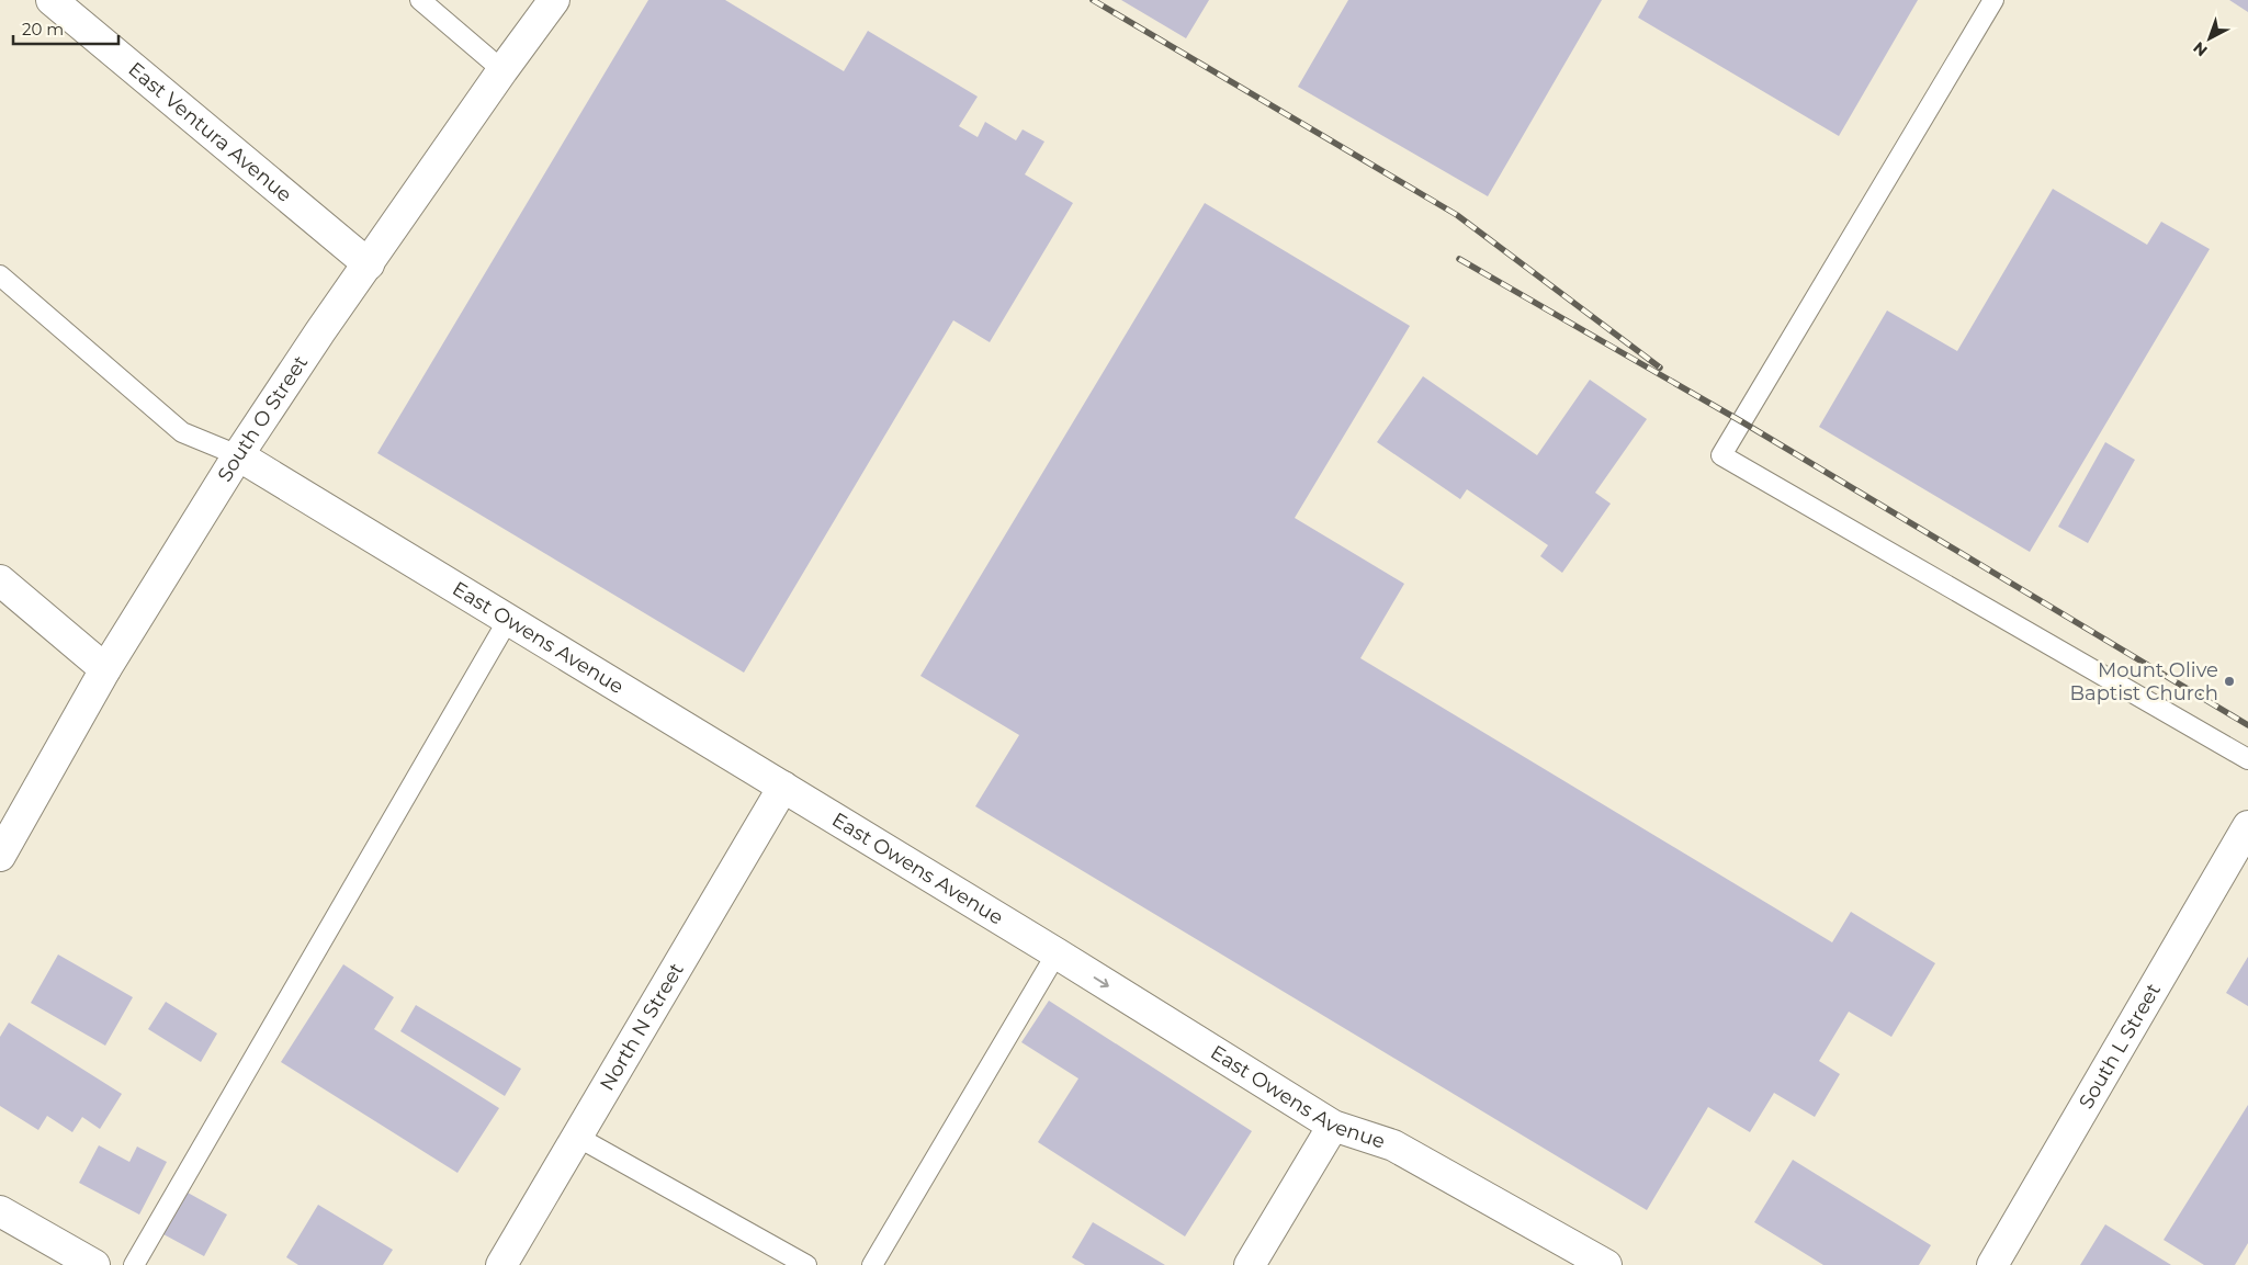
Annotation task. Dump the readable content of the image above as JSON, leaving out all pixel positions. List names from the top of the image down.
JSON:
{
  "streets": {
    "street": [
      "East Ventura Avenue",
      "South O Street",
      "East Owens Avenue",
      "North N Street",
      "South L Street"
    ]
  },
  "crossings": [
    ["East Ventura Avenue", "South O Street"],
    ["South O Street", "East Owens Avenue"],
    ["East Owens Avenue", "North N Street"]
  ],
  "places": ["Mount Olive Baptist Church"],
  "scale_bar": "20 m",
  "north": "bottom left"
}
